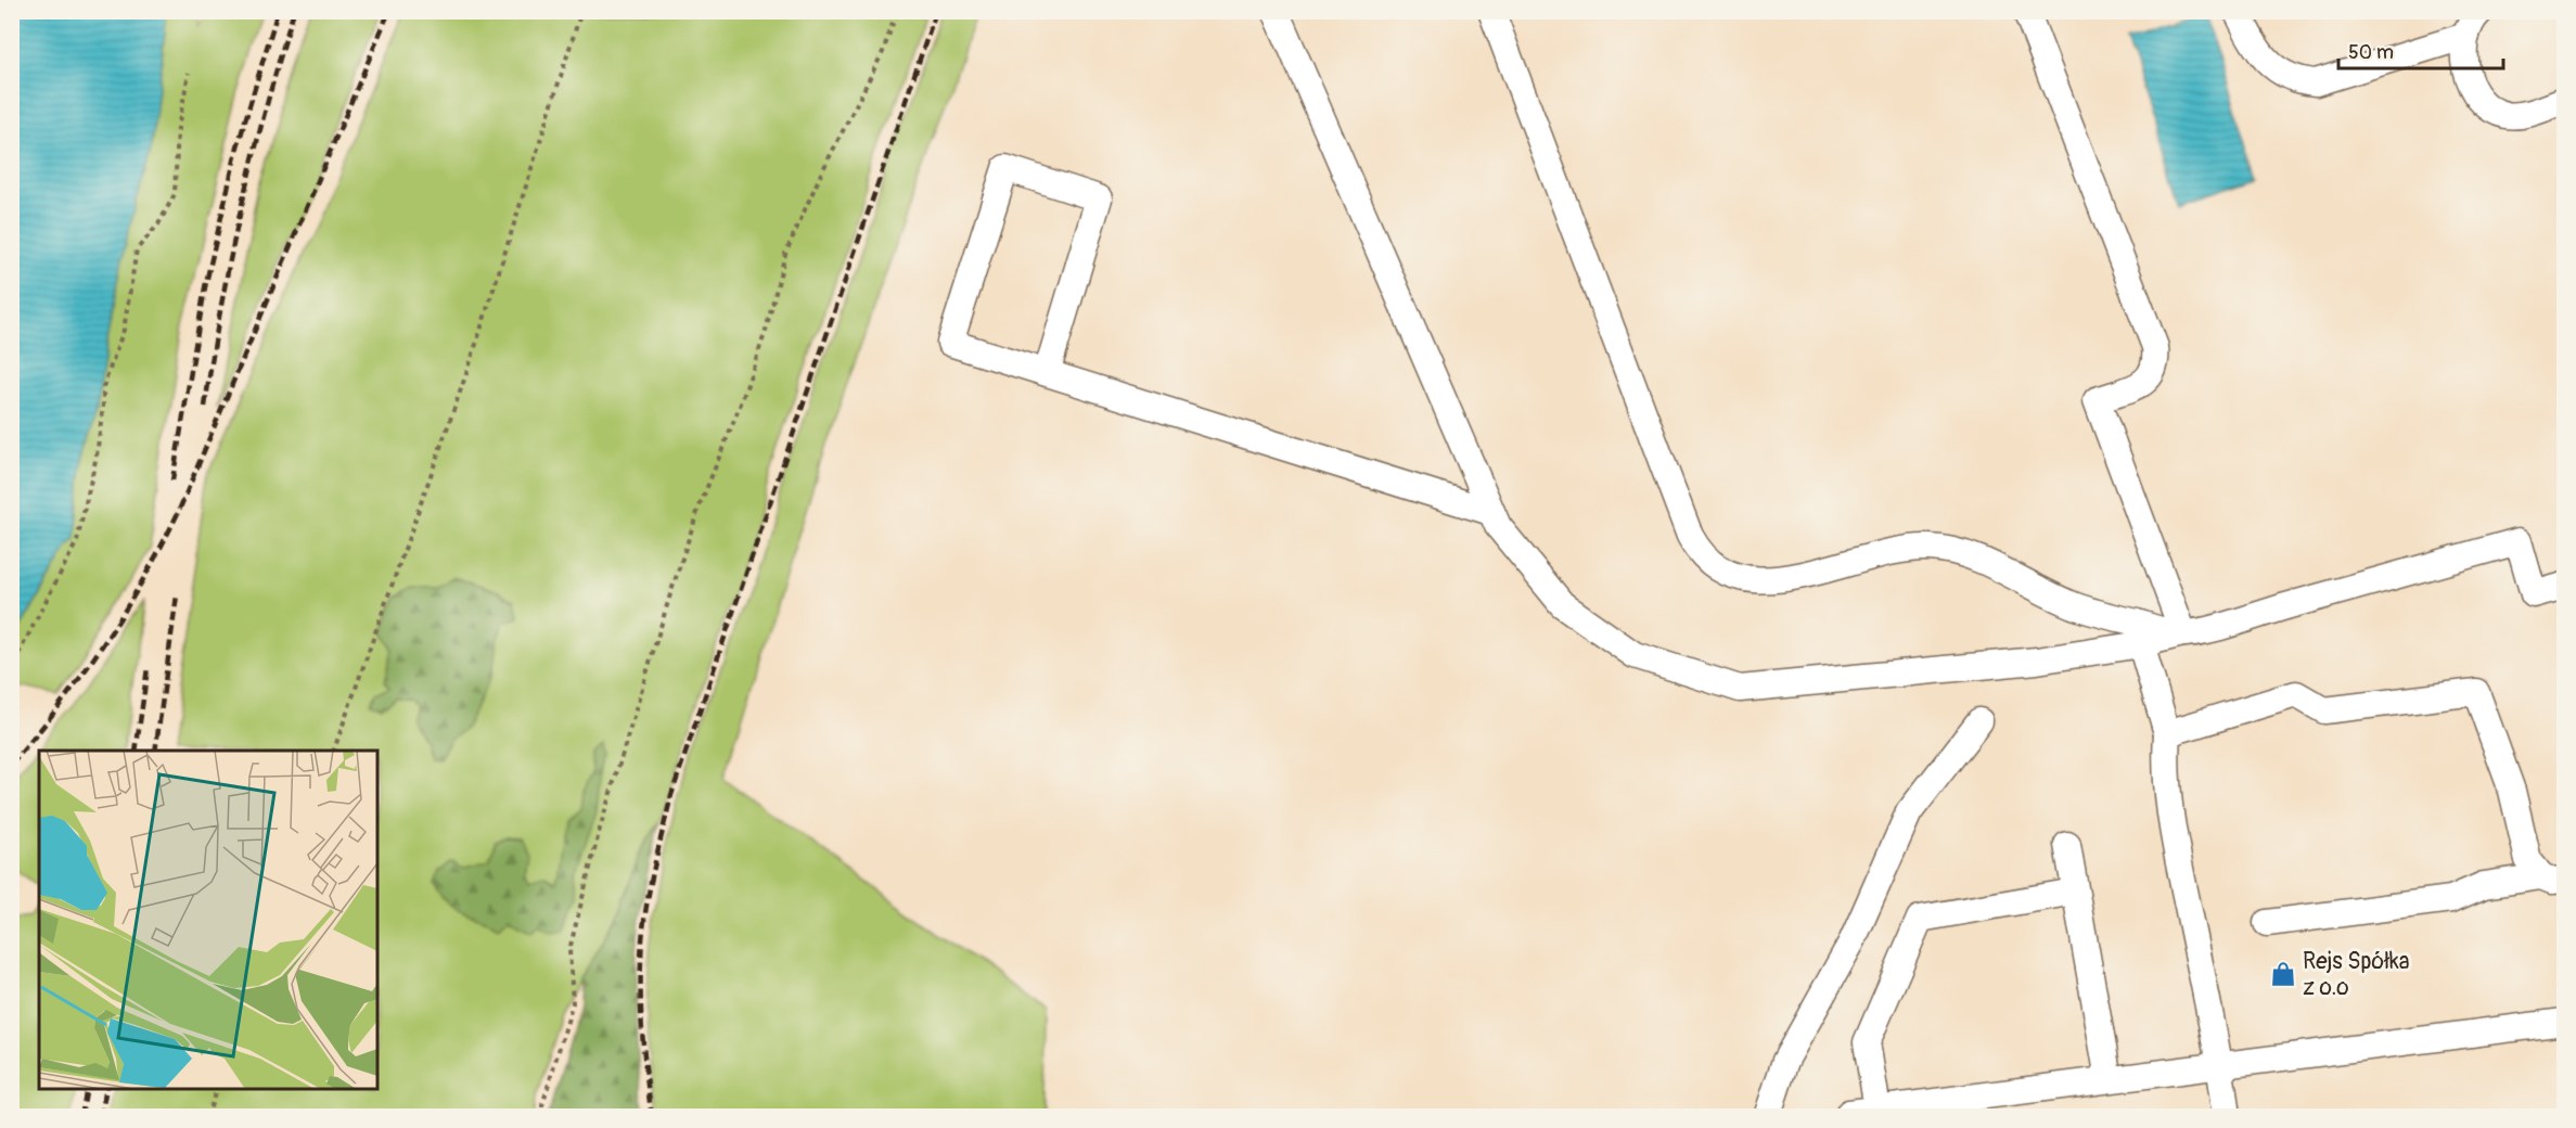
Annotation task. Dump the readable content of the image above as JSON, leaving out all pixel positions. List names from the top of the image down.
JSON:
{
  "places": {
    "shop": ["Rejs Spółka z o.o"]
  },
  "scale_bar": "50 m"
}
